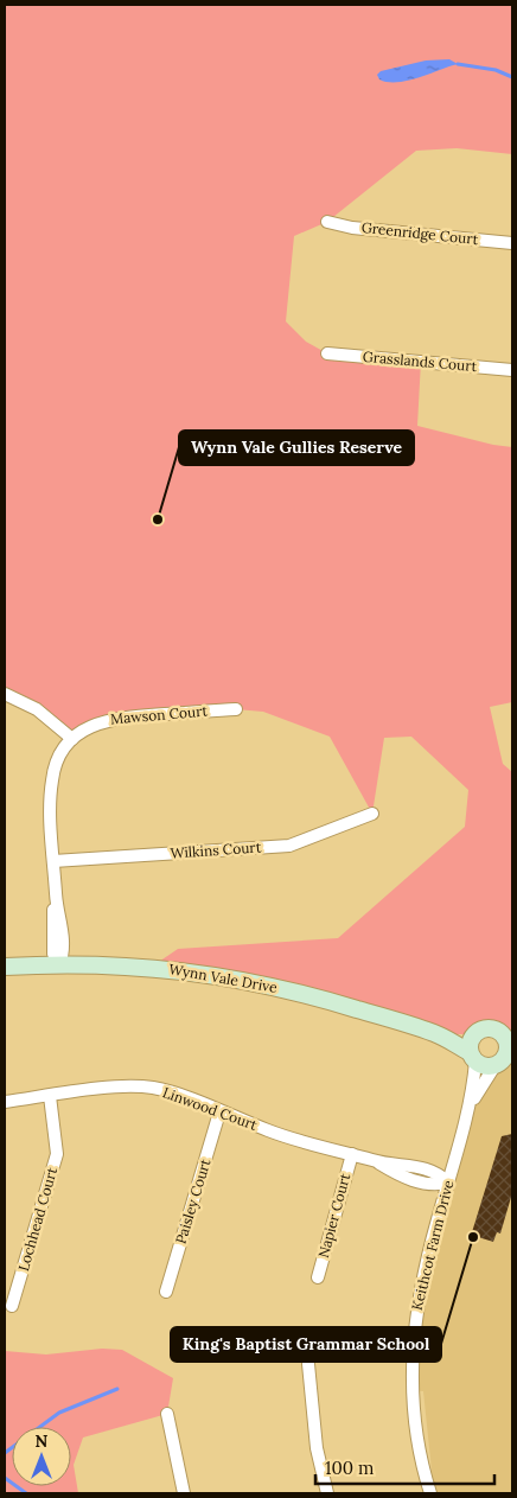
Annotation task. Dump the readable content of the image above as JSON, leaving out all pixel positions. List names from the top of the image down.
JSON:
{
  "streets": {
    "main road": ["Wynn Vale Drive"],
    "street": [
      "Greenridge Court",
      "Grasslands Court",
      "Mawson Court",
      "Wilkins Court",
      "Linwood Court",
      "Paisley Court",
      "Napier Court",
      "Lochhead Court",
      "Keithcot Farm Drive"
    ]
  },
  "crossings": [
    ["Mawson Court", "Wilkins Court"],
    ["Mawson Court", "Wynn Vale Drive"],
    ["Wynn Vale Drive", "Keithcot Farm Drive"],
    ["Linwood Court", "Paisley Court"],
    ["Linwood Court", "Napier Court"],
    ["Linwood Court", "Lochhead Court"],
    ["Linwood Court", "Keithcot Farm Drive"]
  ],
  "places": ["Wynn Vale Gullies Reserve", "King's Baptist Grammar School"],
  "scale_bar": "100 m",
  "north": "top"
}
